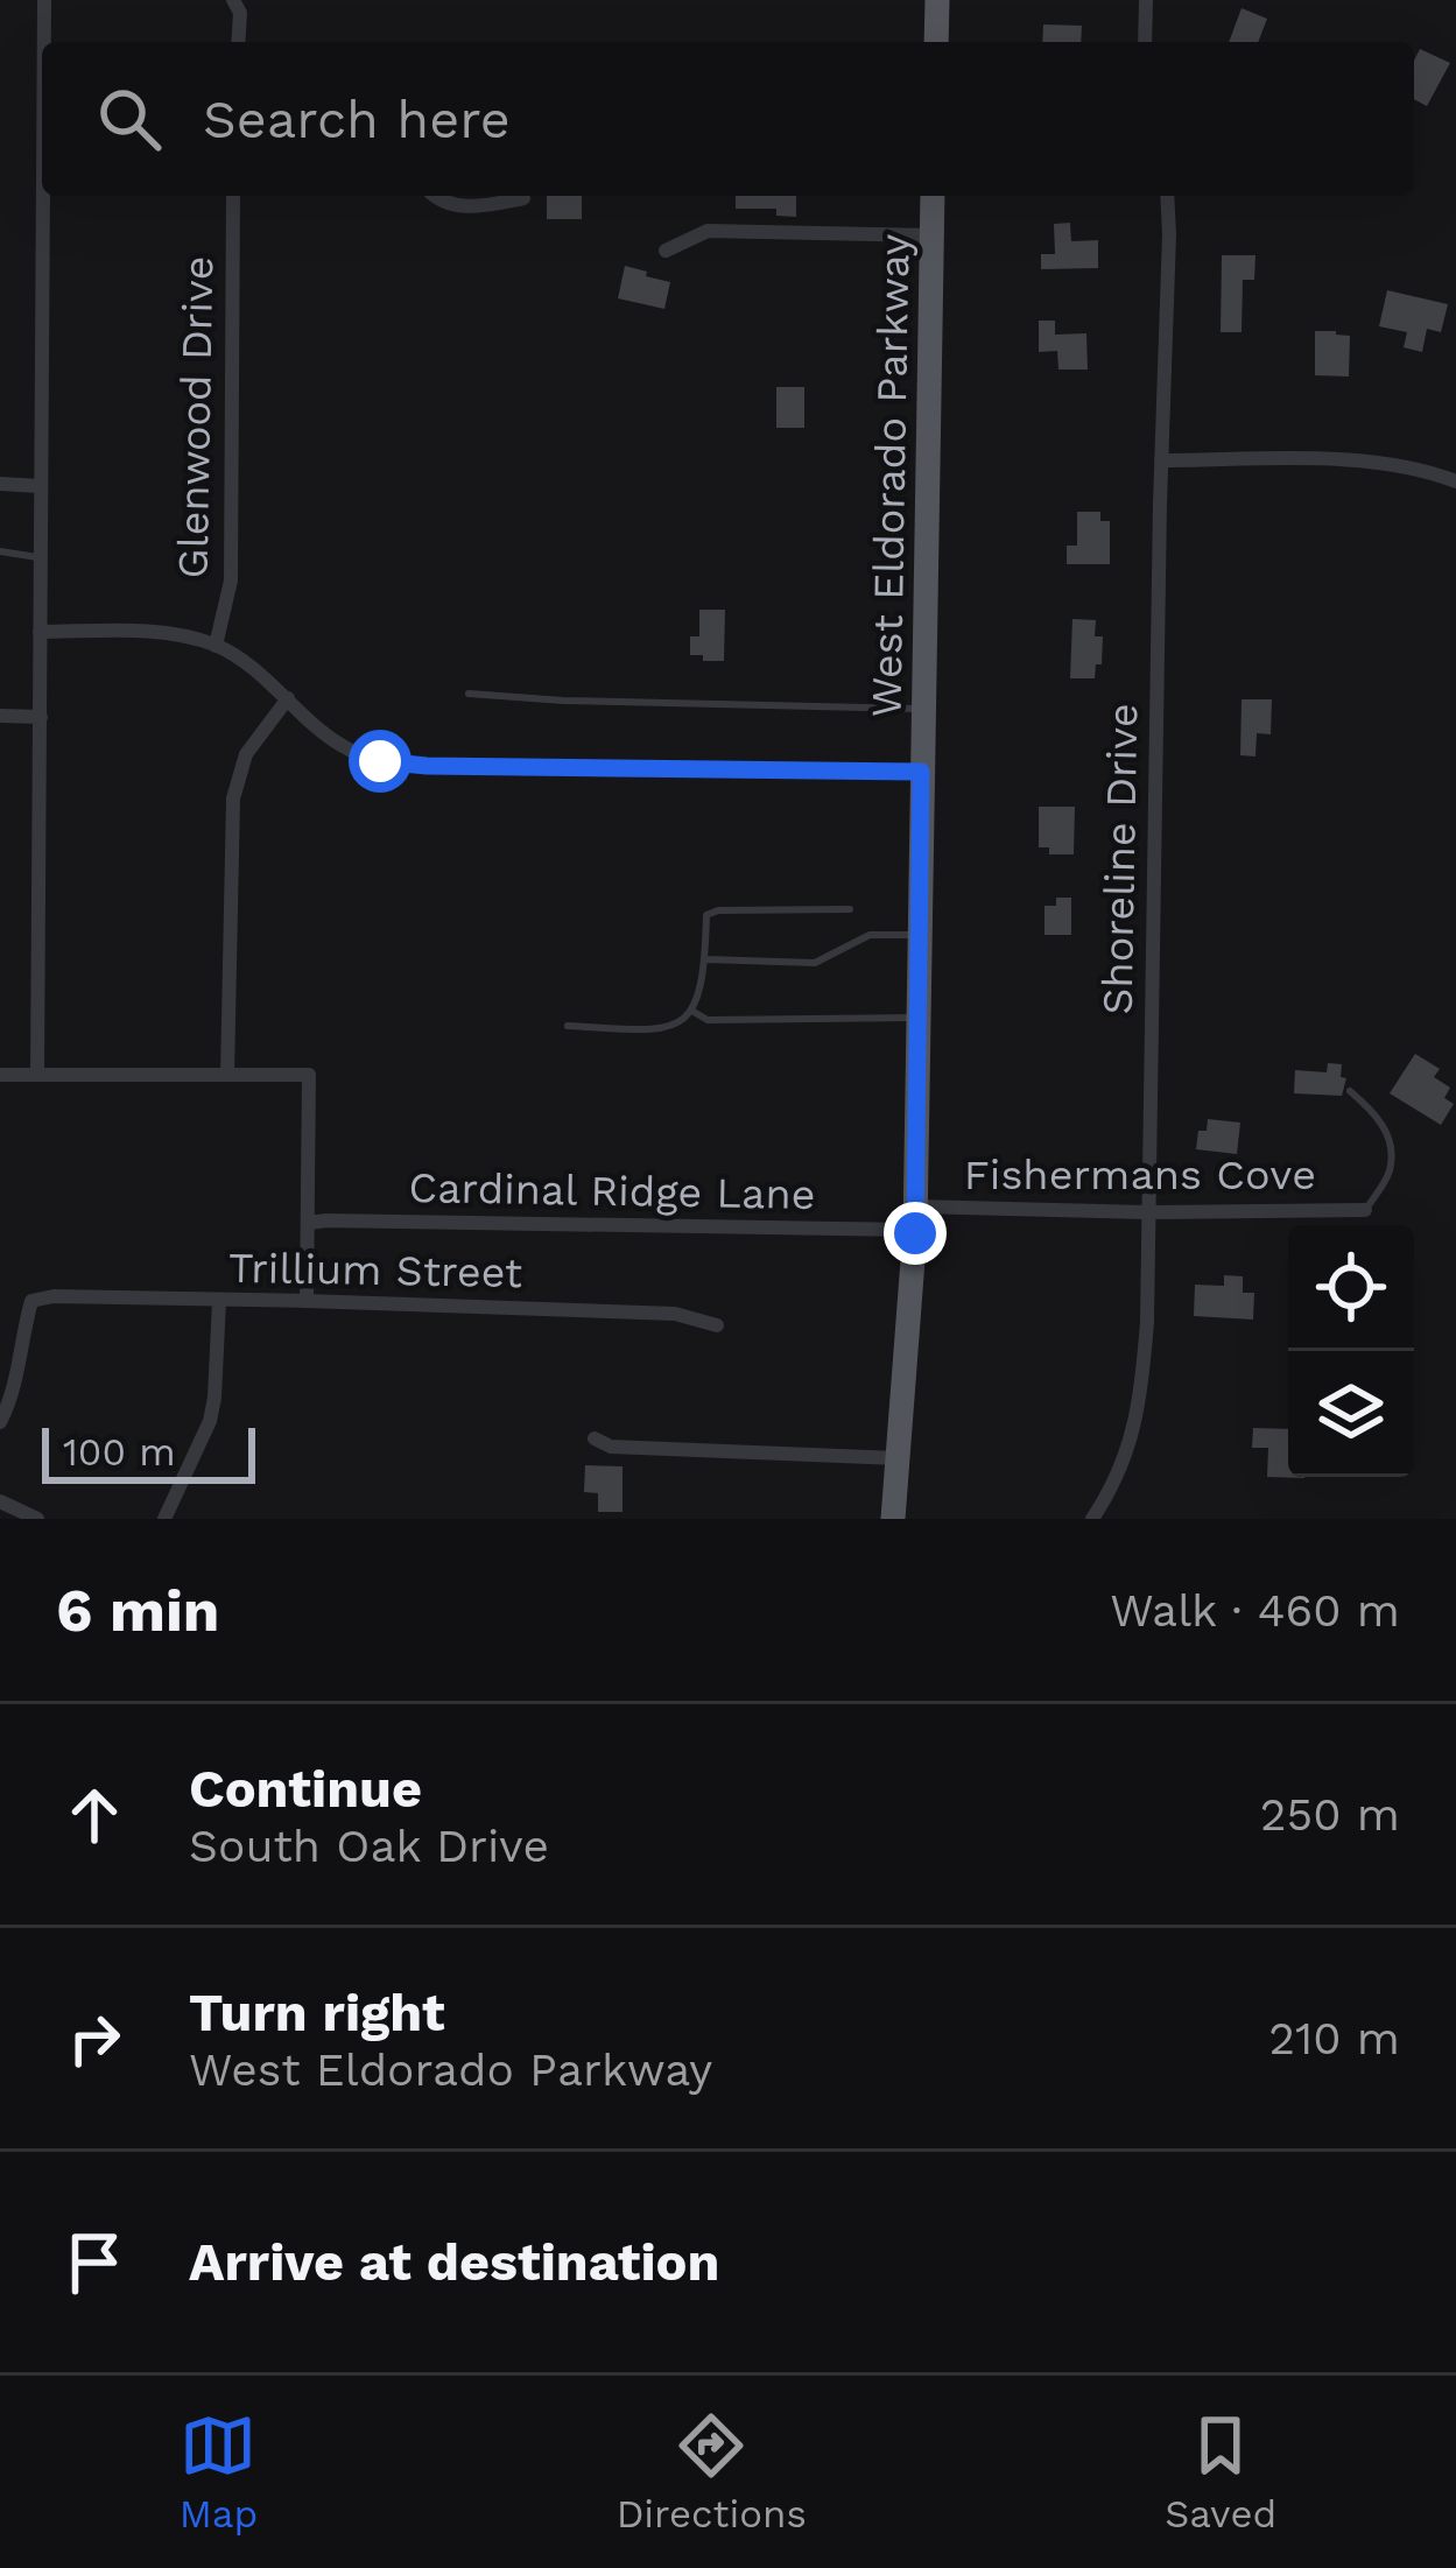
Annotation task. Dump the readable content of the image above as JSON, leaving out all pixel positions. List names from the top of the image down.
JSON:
{
  "streets": {
    "main road": ["West Eldorado Parkway"],
    "street": [
      "Glenwood Drive",
      "Shoreline Drive",
      "Fishermans Cove",
      "Cardinal Ridge Lane",
      "Trillium Street"
    ]
  },
  "crossings": [
    ["West Eldorado Parkway", "Fishermans Cove"],
    ["West Eldorado Parkway", "Cardinal Ridge Lane"],
    ["Shoreline Drive", "Fishermans Cove"],
    ["Fishermans Cove", "Cardinal Ridge Lane"]
  ],
  "scale_bar": "100 m",
  "page": {
    "search": "Search here",
    "scale": "100 m",
    "heading": ["6 min", "Walk · 460 m"],
    "list": [
      ["Continue", "South Oak Drive", "250 m"],
      ["Turn right", "West Eldorado Parkway", "210 m"],
      "Arrive at destination"
    ],
    "nav": ["Map", "Directions", "Saved"]
  }
}
